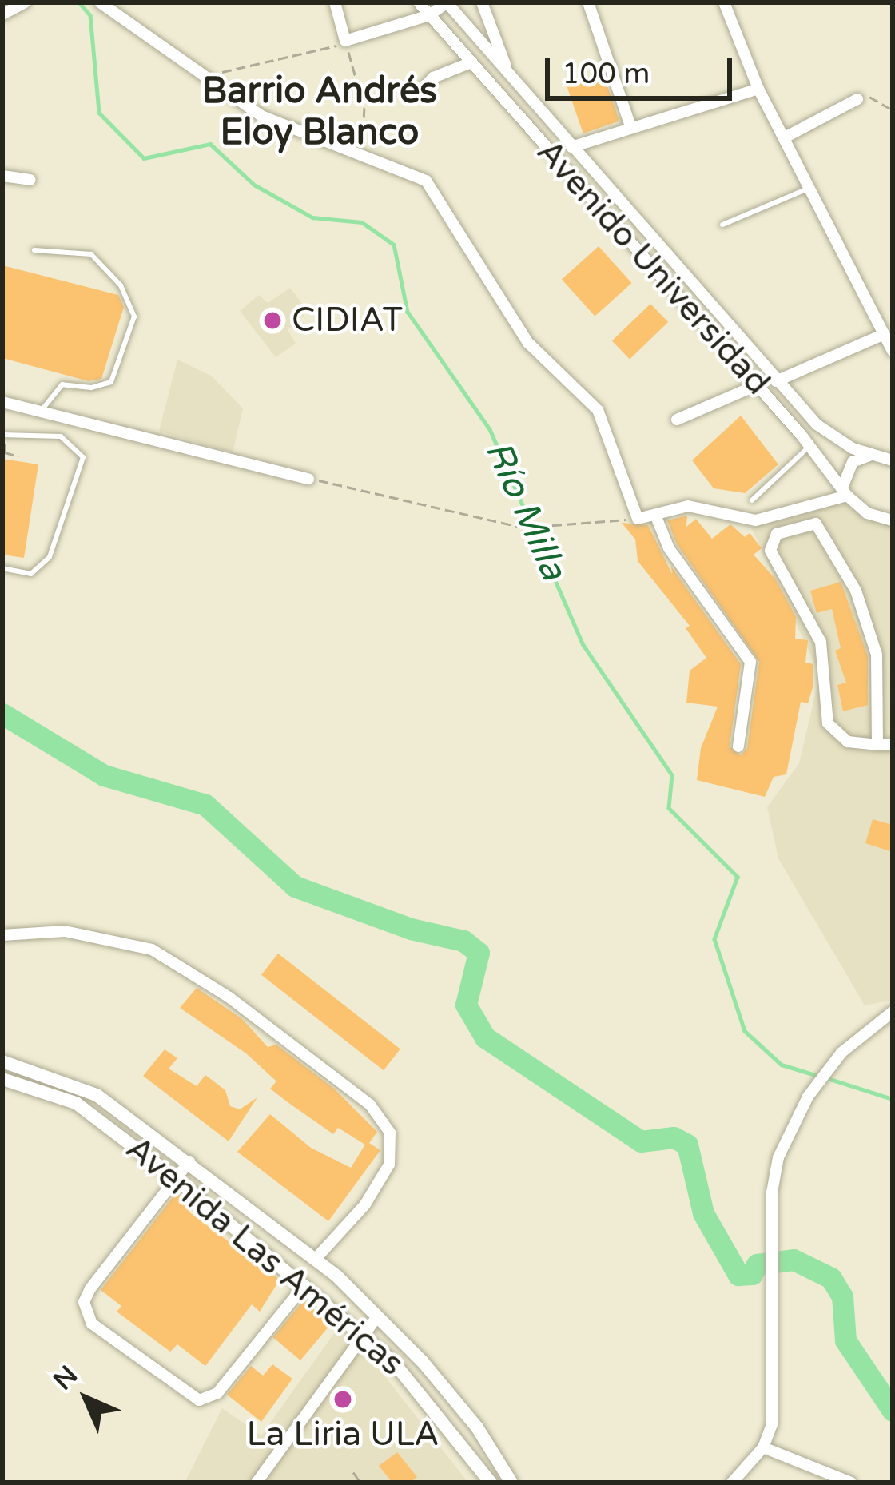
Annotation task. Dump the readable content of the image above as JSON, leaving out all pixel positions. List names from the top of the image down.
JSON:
{
  "streets": {
    "street": ["Avenido Universidad", "Avenida Las Américas"]
  },
  "districts": ["Barrio Andrés Eloy Blanco"],
  "water": ["Río Milla"],
  "places": ["CIDIAT", "La Liria ULA"],
  "scale_bar": "100 m",
  "north": "top left"
}
